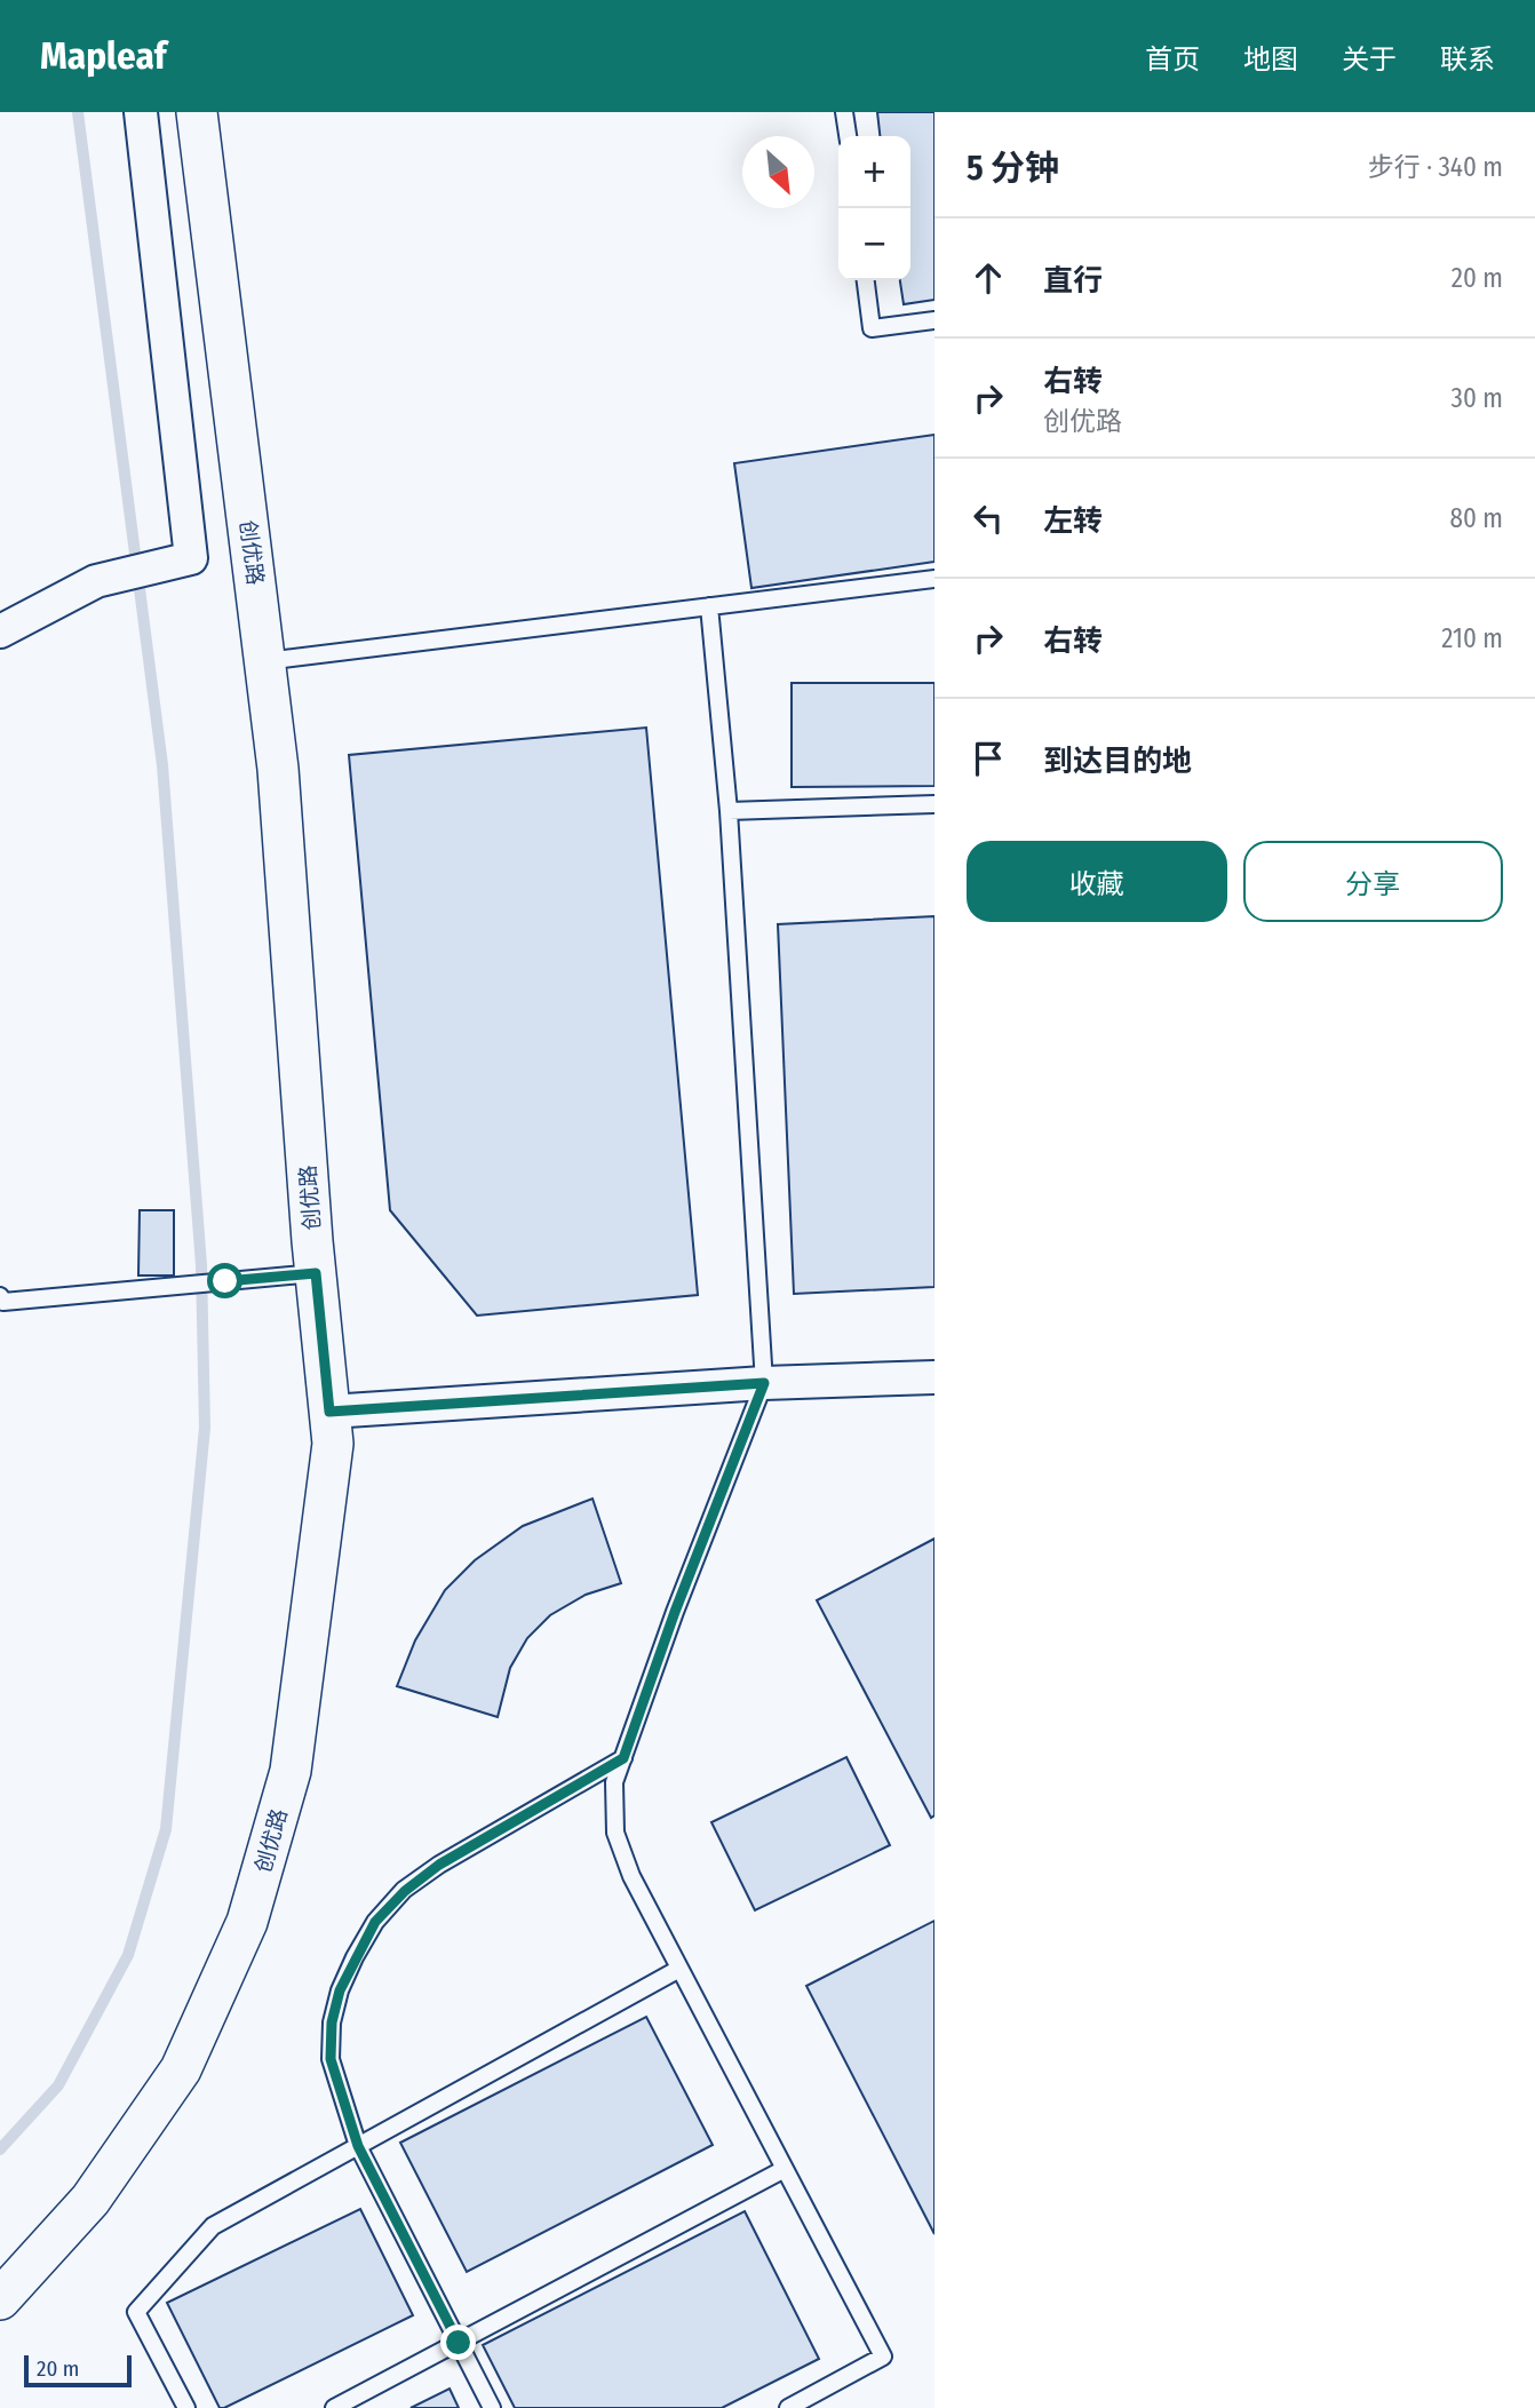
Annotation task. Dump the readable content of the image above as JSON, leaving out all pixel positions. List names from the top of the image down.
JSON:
{
  "streets": {
    "street": ["创优路"]
  },
  "scale_bar": "20 m",
  "north": "bottom right",
  "page": {
    "header": "Mapleaf",
    "nav": [
      "首页",
      "地图",
      "关于",
      "联系"
    ],
    "heading": ["5 分钟", "步行 · 340 m"],
    "map_buttons": ["+", "−"],
    "list": [
      ["直行", "20 m"],
      ["右转", "创优路", "30 m"],
      ["左转", "80 m"],
      ["右转", "210 m"],
      "到达目的地"
    ],
    "buttons": ["收藏", "分享"],
    "scale": "20 m"
  }
}
